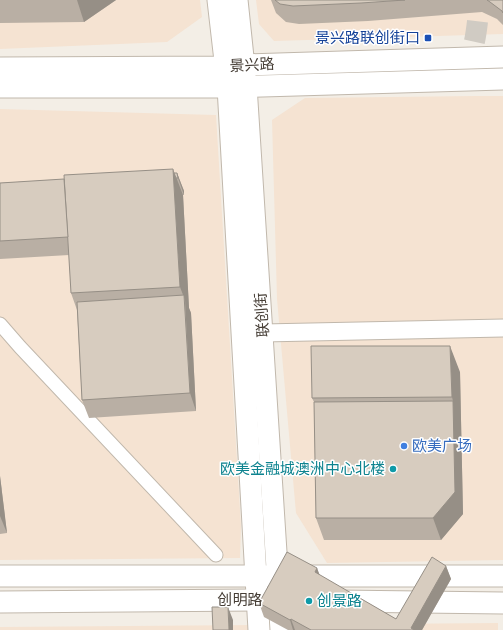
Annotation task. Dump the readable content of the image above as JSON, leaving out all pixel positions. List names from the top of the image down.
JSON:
{
  "streets": {
    "street": ["景兴路", "联创街", "创明路"]
  },
  "crossings": [
    ["景兴路", "联创街"],
    ["联创街", "创明路"]
  ],
  "places": {
    "transit": ["景兴路联创街口"],
    "other": ["欧美广场", "欧美金融城澳洲中心北楼", "创景路"]
  }
}
